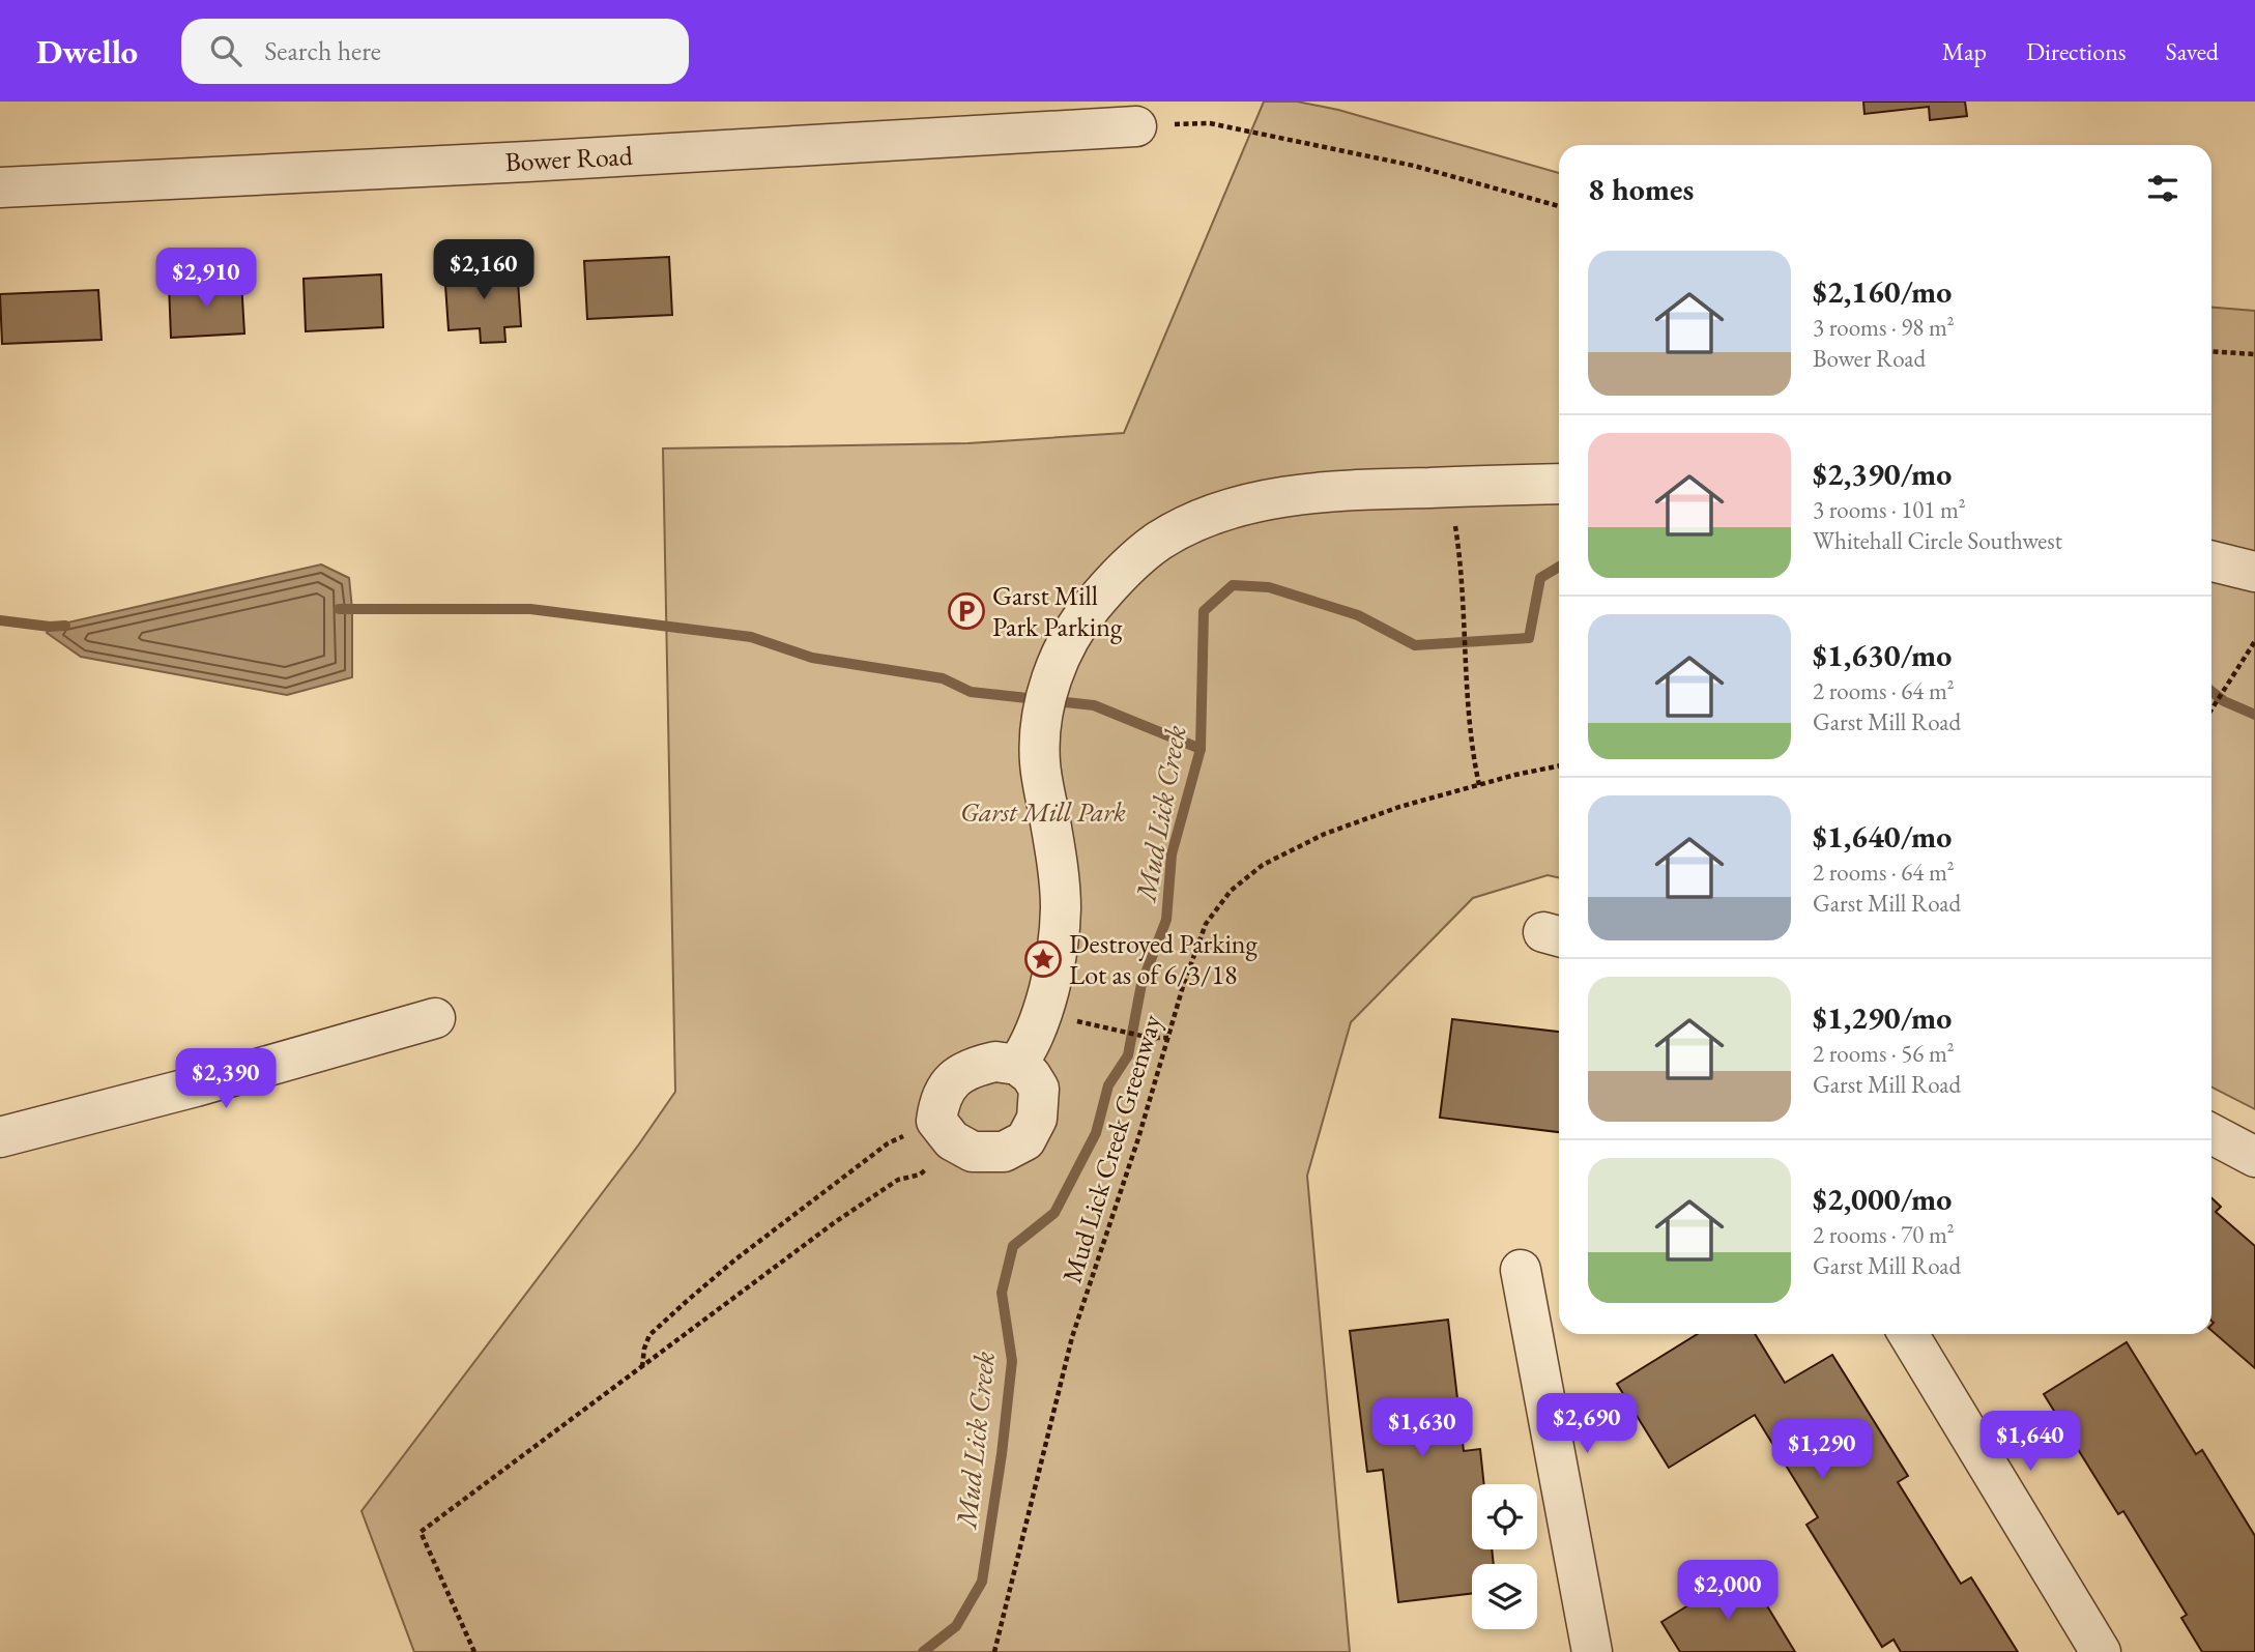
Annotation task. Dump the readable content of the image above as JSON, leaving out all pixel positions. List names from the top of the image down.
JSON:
{
  "streets": {
    "street": ["Bower Road"],
    "path": ["Mud Lick Creek Greenway"]
  },
  "water": ["Mud Lick Creek"],
  "parks": ["Garst Mill Park"],
  "places": {
    "parking": ["Garst Mill Park Parking"],
    "place": ["Destroyed Parking Lot as of 6/3/18"]
  },
  "page": {
    "header": "Dwello",
    "search": "Search here",
    "nav": ["Map", "Directions", "Saved"],
    "heading": "8 homes",
    "list": [
      {
        "name": "$2,160/mo",
        "note": "3 rooms · 98 m² · Bower Road"
      },
      {
        "name": "$2,390/mo",
        "note": "3 rooms · 101 m² · Whitehall Circle Southwest"
      },
      {
        "name": "$1,630/mo",
        "note": "2 rooms · 64 m² · Garst Mill Road"
      },
      {
        "name": "$1,640/mo",
        "note": "2 rooms · 64 m² · Garst Mill Road"
      },
      {
        "name": "$1,290/mo",
        "note": "2 rooms · 56 m² · Garst Mill Road"
      },
      {
        "name": "$2,000/mo",
        "note": "2 rooms · 70 m² · Garst Mill Road"
      }
    ],
    "price": [
      "$2,160",
      "$2,910",
      "$2,390",
      "$2,690",
      "$1,630",
      "$1,640",
      "$1,290",
      "$2,000"
    ]
  }
}
